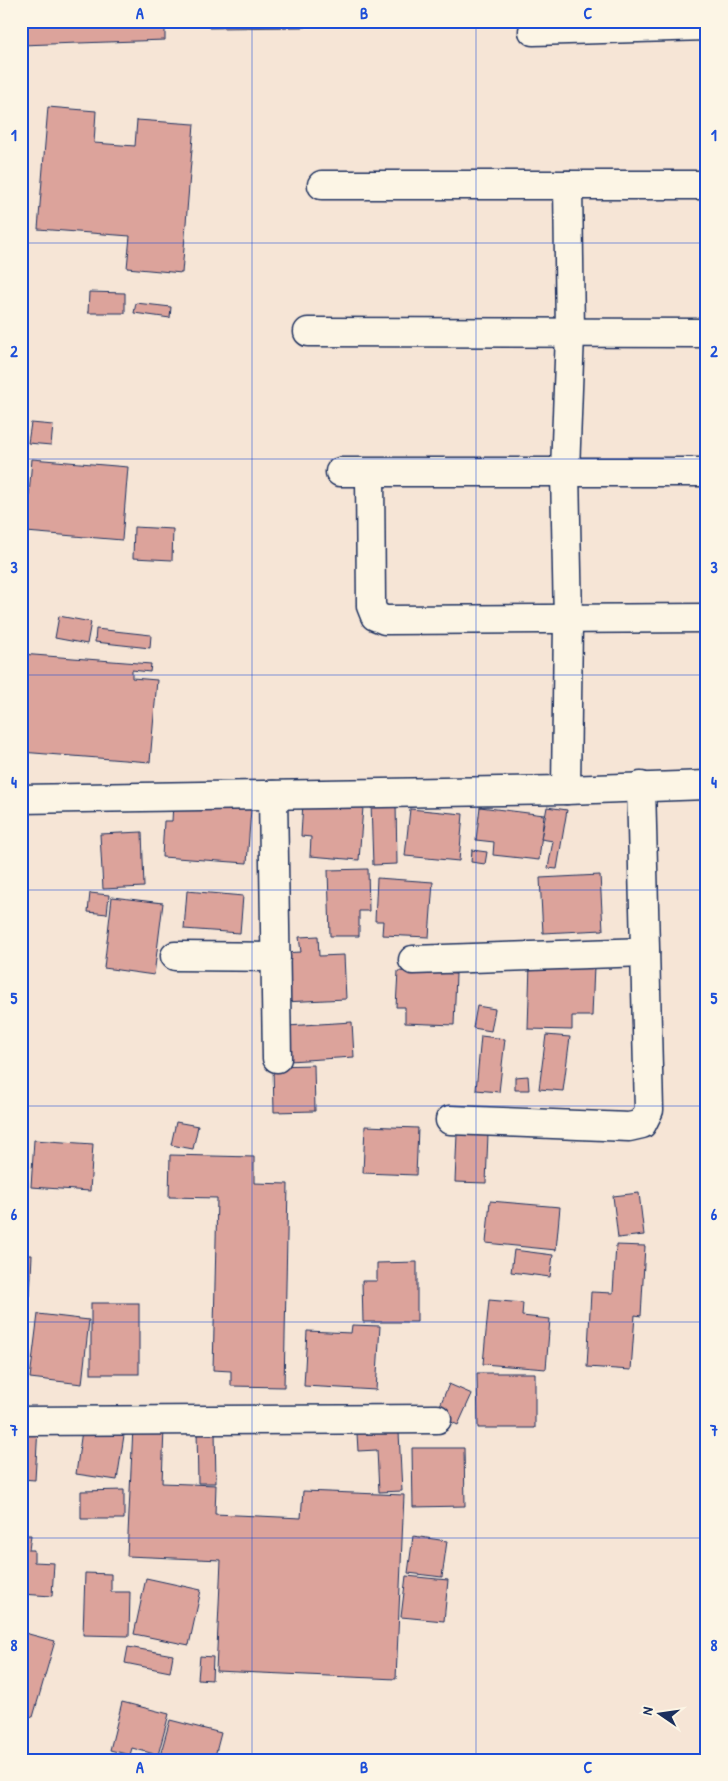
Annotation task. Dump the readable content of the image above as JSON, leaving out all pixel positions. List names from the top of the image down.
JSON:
{
  "north": "left",
  "grid": {
    "columns": ["A", "B", "C"],
    "rows": [
      "1",
      "2",
      "3",
      "4",
      "5",
      "6",
      "7",
      "8"
    ]
  }
}
